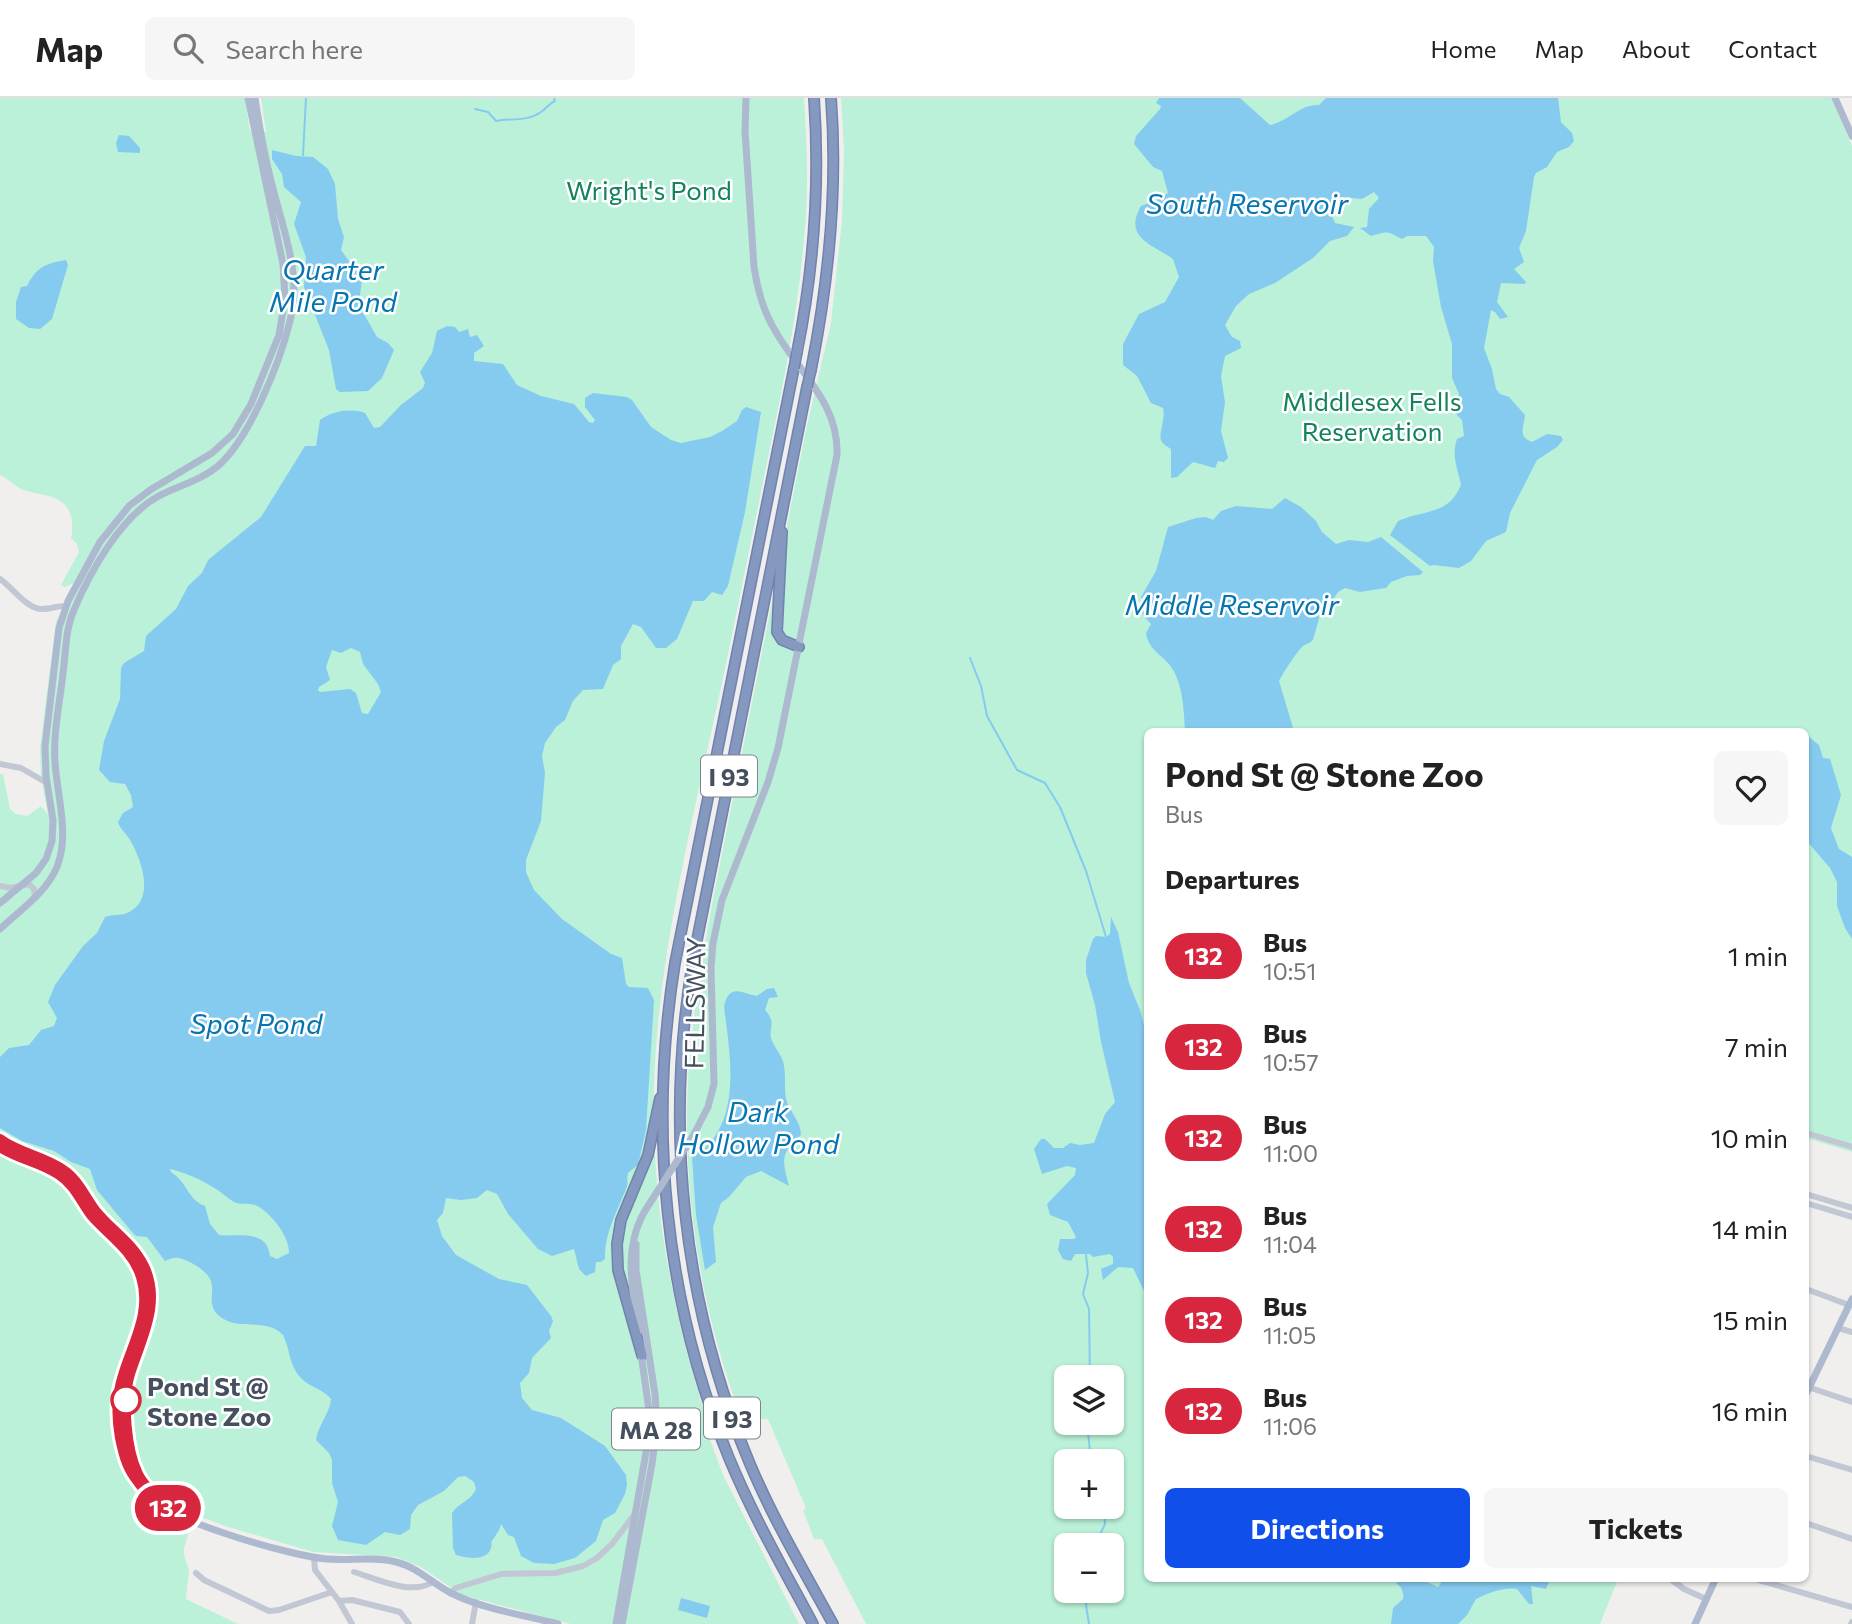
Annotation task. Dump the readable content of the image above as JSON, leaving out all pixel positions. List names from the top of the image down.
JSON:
{
  "streets": {
    "highway": ["I 93"],
    "main road": ["FELLSWAY", "MA 28"]
  },
  "water": [
    "South Reservoir",
    "Quarter Mile Pond",
    "Middle Reservoir",
    "Spot Pond",
    "Dark Hollow Pond"
  ],
  "parks": ["Wright's Pond", "Middlesex Fells Reservation"],
  "places": ["Pond St @ Stone Zoo"],
  "lines": ["bus line 132"],
  "page": {
    "header": "Map",
    "search": "Search here",
    "nav": [
      "Home",
      "Map",
      "About",
      "Contact"
    ],
    "on_map": "132",
    "heading": [
      ["Pond St @ Stone Zoo", "Bus"],
      "Departures"
    ],
    "list": [
      {
        "mark": "132",
        "name": "Bus",
        "note": "10:51",
        "value": "1 min"
      },
      {
        "mark": "132",
        "name": "Bus",
        "note": "10:57",
        "value": "7 min"
      },
      {
        "mark": "132",
        "name": "Bus",
        "note": "11:00",
        "value": "10 min"
      },
      {
        "mark": "132",
        "name": "Bus",
        "note": "11:04",
        "value": "14 min"
      },
      {
        "mark": "132",
        "name": "Bus",
        "note": "11:05",
        "value": "15 min"
      },
      {
        "mark": "132",
        "name": "Bus",
        "note": "11:06",
        "value": "16 min"
      }
    ],
    "map_buttons": ["+", "−"],
    "buttons": ["Directions", "Tickets"]
  }
}
